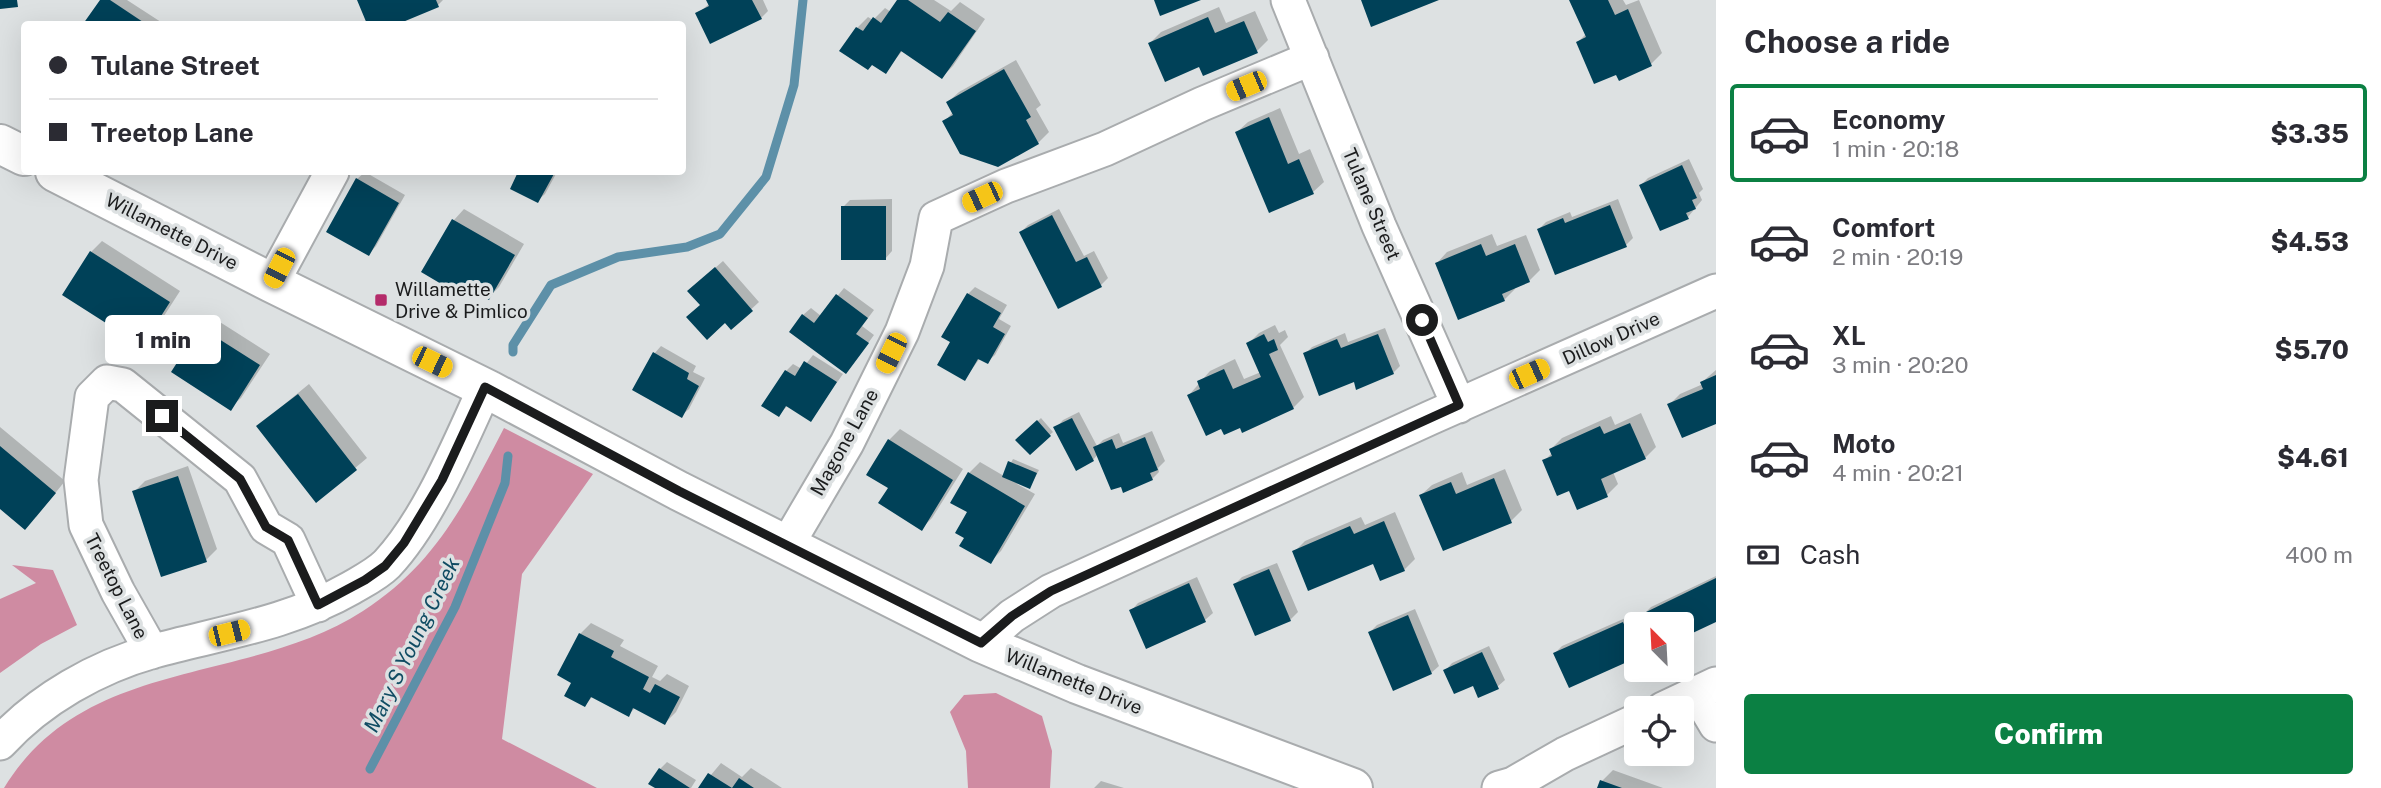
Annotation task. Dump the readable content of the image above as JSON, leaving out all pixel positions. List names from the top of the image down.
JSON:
{
  "streets": {
    "main road": ["Willamette Drive"],
    "street": [
      "Tulane Street",
      "Dillow Drive",
      "Magone Lane",
      "Treetop Lane"
    ]
  },
  "crossings": [
    ["Tulane Street", "Dillow Drive"],
    ["Tulane Street", "Magone Lane"],
    ["Willamette Drive", "Dillow Drive"],
    ["Willamette Drive", "Magone Lane"]
  ],
  "water": ["Mary S Young Creek"],
  "places": {
    "transit": ["Willamette Drive & Pimlico"]
  },
  "north": "top left",
  "page": {
    "heading": "Choose a ride",
    "banner": ["Tulane Street", "Treetop Lane"],
    "list": [
      {
        "name": "Economy",
        "note": "1 min · 20:18",
        "value": "$3.35"
      },
      {
        "name": "Comfort",
        "note": "2 min · 20:19",
        "value": "$4.53"
      },
      {
        "name": "XL",
        "note": "3 min · 20:20",
        "value": "$5.70"
      },
      {
        "name": "Moto",
        "note": "4 min · 20:21",
        "value": "$4.61"
      }
    ],
    "bubble": "1 min",
    "pay": ["Cash", "400 m"],
    "buttons": "Confirm"
  }
}
